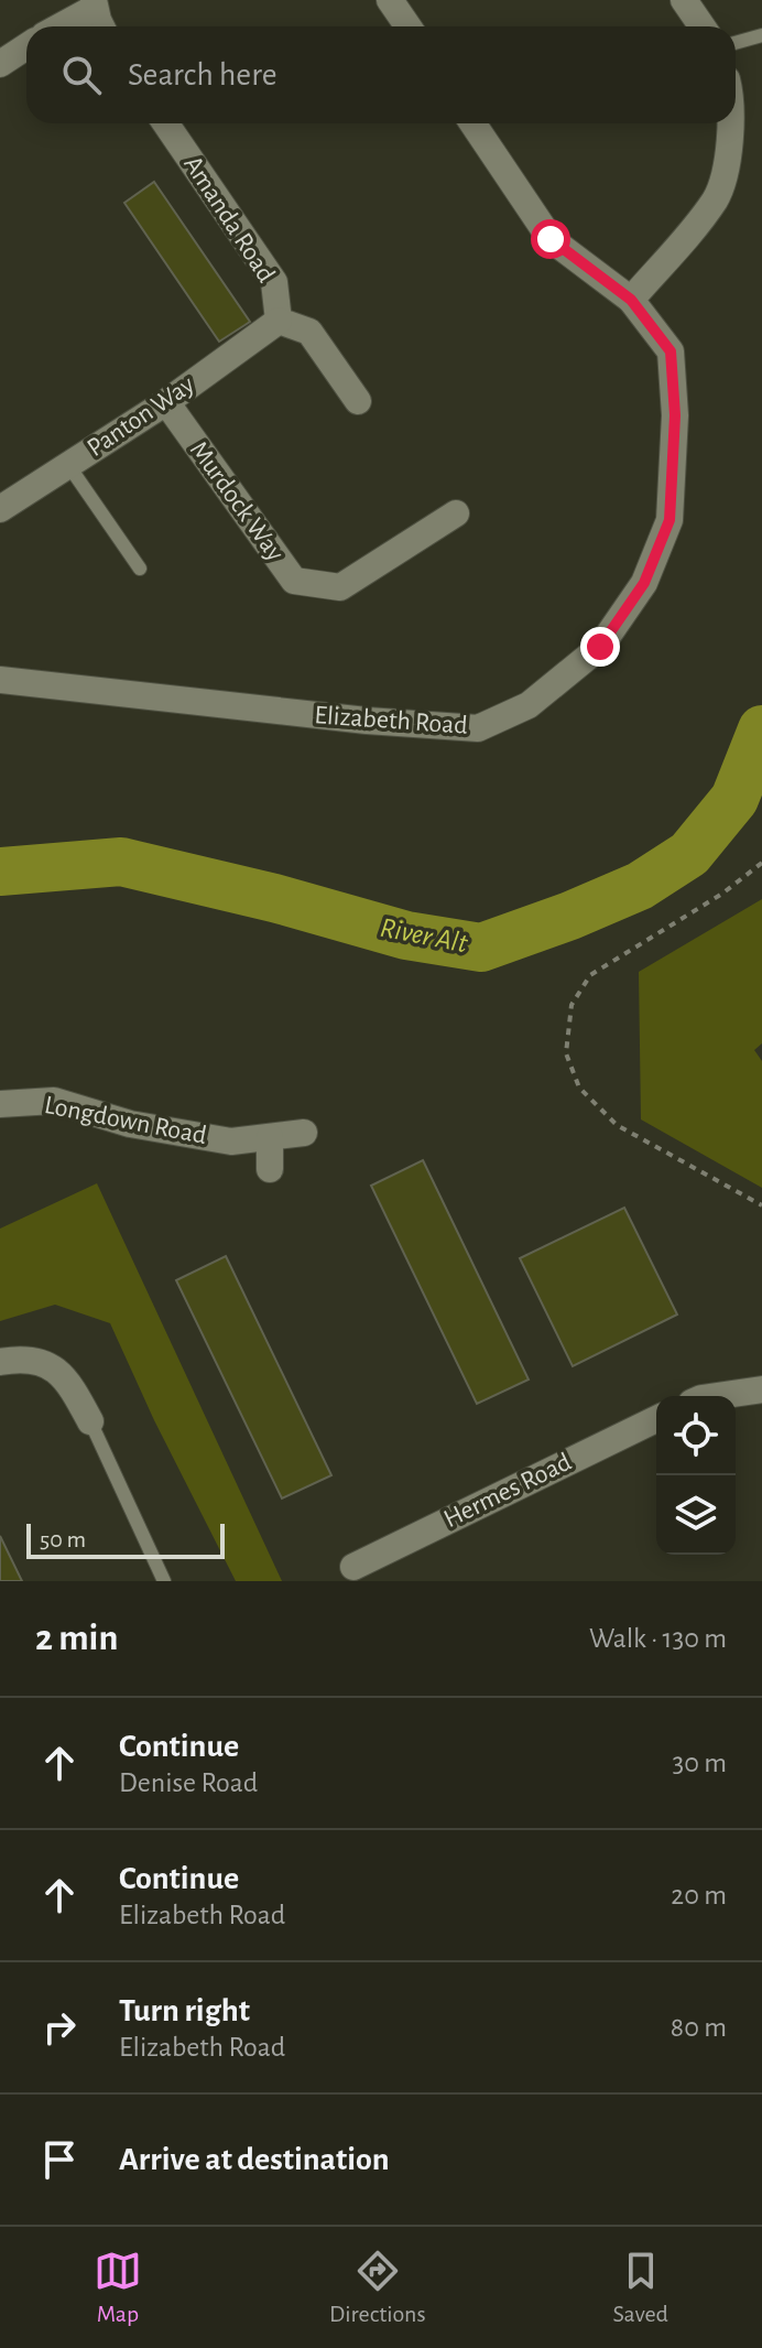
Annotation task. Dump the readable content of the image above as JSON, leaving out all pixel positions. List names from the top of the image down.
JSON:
{
  "streets": {
    "street": [
      "Amanda Road",
      "Panton Way",
      "Murdock Way",
      "Elizabeth Road",
      "Longdown Road",
      "Hermes Road"
    ]
  },
  "crossings": [
    ["Amanda Road", "Panton Way"],
    ["Panton Way", "Murdock Way"]
  ],
  "water": ["River Alt"],
  "scale_bar": "50 m",
  "page": {
    "search": "Search here",
    "scale": "50 m",
    "heading": ["2 min", "Walk · 130 m"],
    "list": [
      ["Continue", "Denise Road", "30 m"],
      ["Continue", "Elizabeth Road", "20 m"],
      ["Turn right", "Elizabeth Road", "80 m"],
      "Arrive at destination"
    ],
    "nav": ["Map", "Directions", "Saved"]
  }
}
